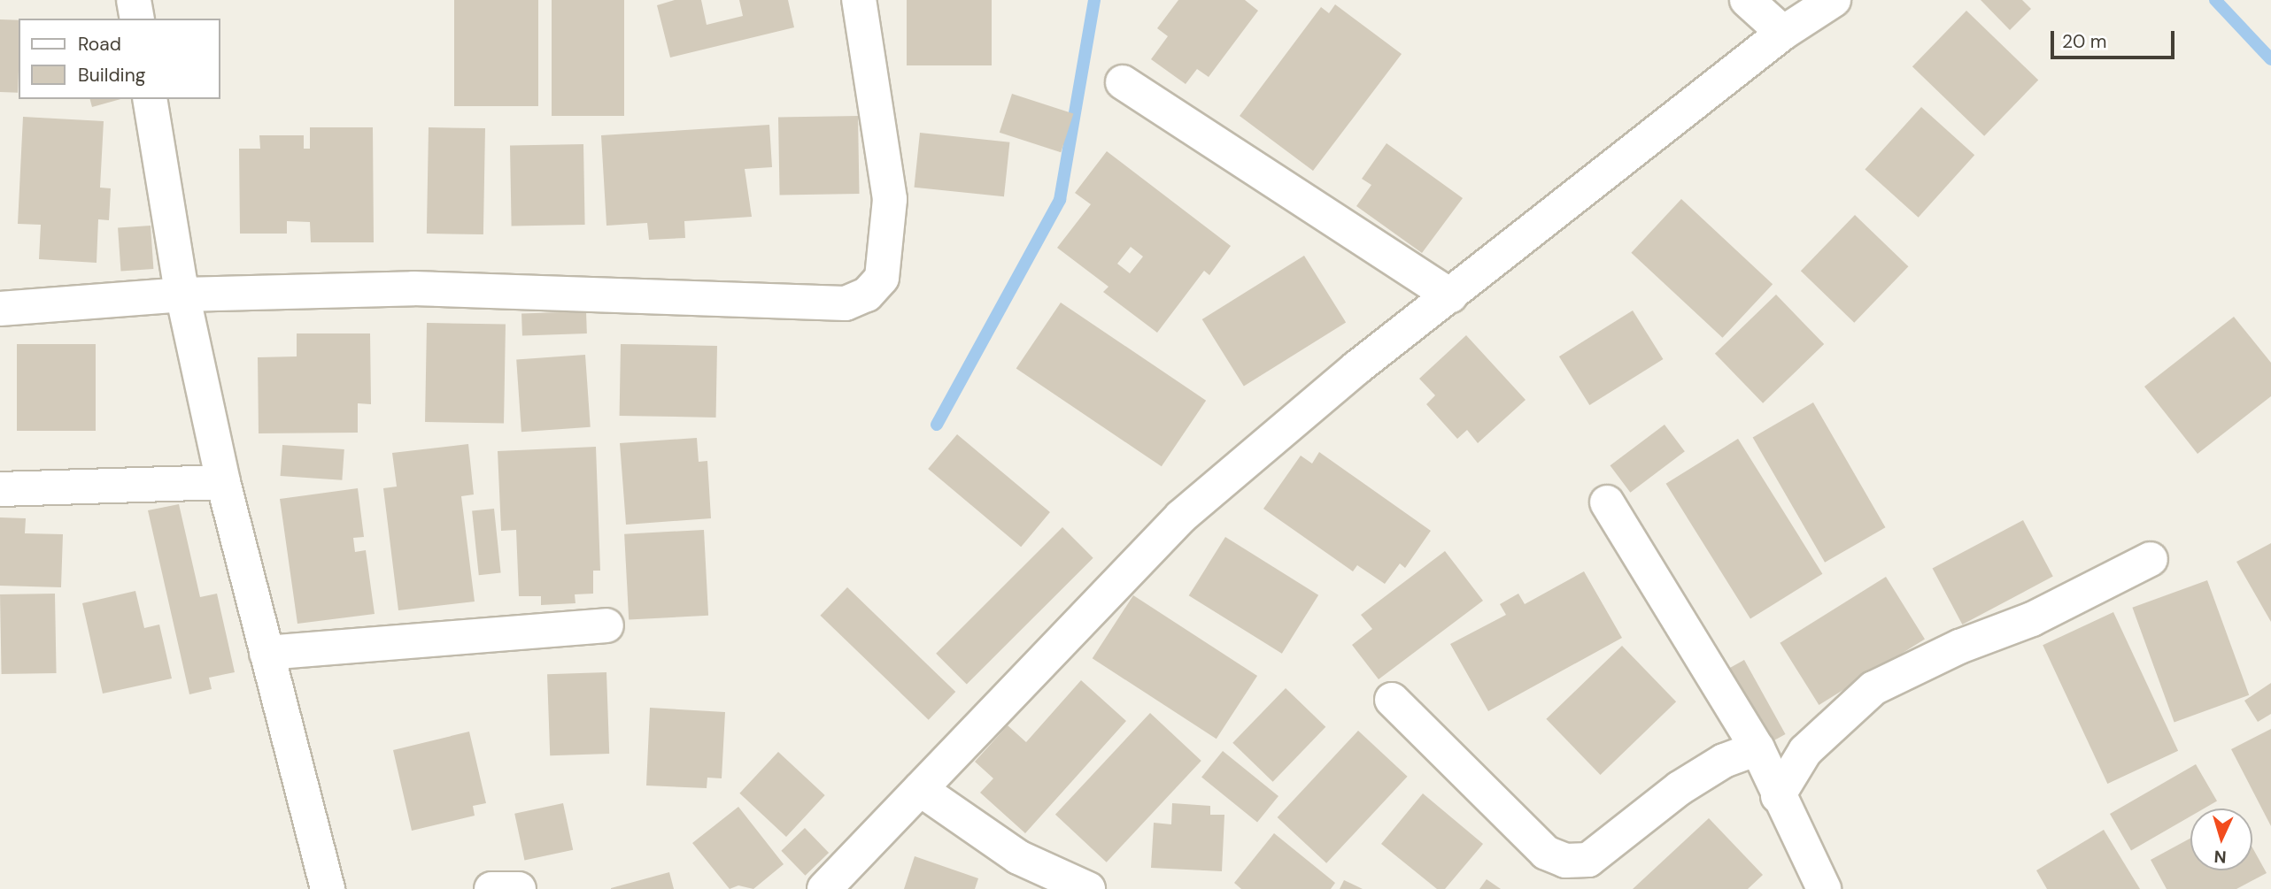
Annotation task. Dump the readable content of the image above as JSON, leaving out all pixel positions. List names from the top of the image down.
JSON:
{
  "legend": ["Road", "Building"],
  "scale_bar": "20 m",
  "north": "bottom"
}
